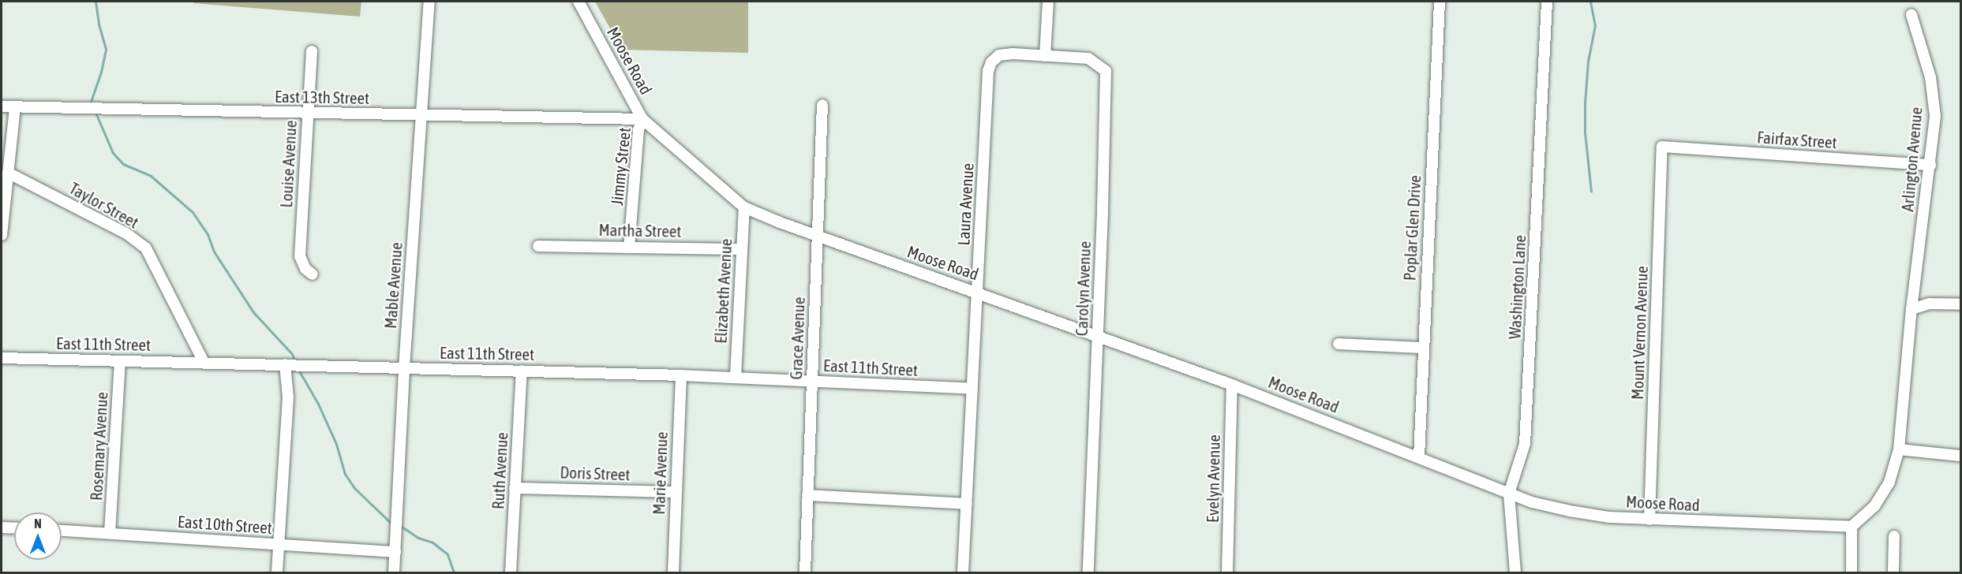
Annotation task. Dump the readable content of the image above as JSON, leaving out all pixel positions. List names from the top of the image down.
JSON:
{
  "streets": {
    "street": [
      "Moose Road",
      "East 13th Street",
      "Fairfax Street",
      "Arlington Avenue",
      "Louise Avenue",
      "Jimmy Street",
      "Laura Avenue",
      "Taylor Street",
      "Poplar Glen Drive",
      "Martha Street",
      "Mable Avenue",
      "Washington Lane",
      "Carolyn Avenue",
      "Elizabeth Avenue",
      "Mount Vernon Avenue",
      "Grace Avenue",
      "East 11th Street",
      "Rosemary Avenue",
      "Ruth Avenue",
      "Doris Street",
      "Marie Avenue",
      "Evelyn Avenue",
      "East 10th Street"
    ]
  },
  "crossings": [
    ["Moose Road", "East 13th Street"],
    ["Moose Road", "Jimmy Street"],
    ["Moose Road", "Laura Avenue"],
    ["Moose Road", "Poplar Glen Drive"],
    ["Moose Road", "Washington Lane"],
    ["Moose Road", "Carolyn Avenue"],
    ["Moose Road", "Elizabeth Avenue"],
    ["Moose Road", "Mount Vernon Avenue"],
    ["Moose Road", "Grace Avenue"],
    ["Moose Road", "Evelyn Avenue"],
    ["East 13th Street", "Louise Avenue"],
    ["East 13th Street", "Jimmy Street"],
    ["East 13th Street", "Mable Avenue"],
    ["Fairfax Street", "Arlington Avenue"],
    ["Fairfax Street", "Mount Vernon Avenue"],
    ["Jimmy Street", "Martha Street"],
    ["Laura Avenue", "Carolyn Avenue"],
    ["Laura Avenue", "East 11th Street"],
    ["Taylor Street", "East 11th Street"],
    ["Martha Street", "Elizabeth Avenue"],
    ["Mable Avenue", "East 11th Street"],
    ["Mable Avenue", "East 10th Street"],
    ["Elizabeth Avenue", "East 11th Street"],
    ["Grace Avenue", "East 11th Street"],
    ["East 11th Street", "Rosemary Avenue"],
    ["East 11th Street", "Ruth Avenue"],
    ["East 11th Street", "Marie Avenue"],
    ["Rosemary Avenue", "East 10th Street"],
    ["Ruth Avenue", "Doris Street"],
    ["Doris Street", "Marie Avenue"]
  ],
  "north": "top"
}
